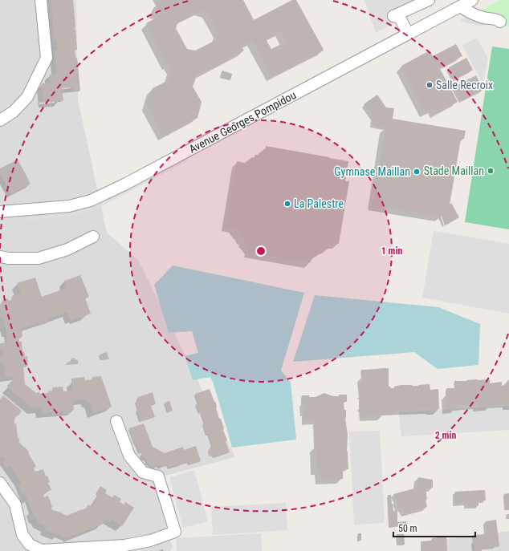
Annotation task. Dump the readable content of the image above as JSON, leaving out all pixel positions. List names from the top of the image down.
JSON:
{
  "streets": {
    "street": ["Avenue Georges Pompidou"]
  },
  "places": [
    "Salle Recroix",
    "Stade Maillan",
    "Gymnase Maillan",
    "La Palestre"
  ],
  "scale_bar": "50 m",
  "rings": ["1 min", "2 min"]
}
